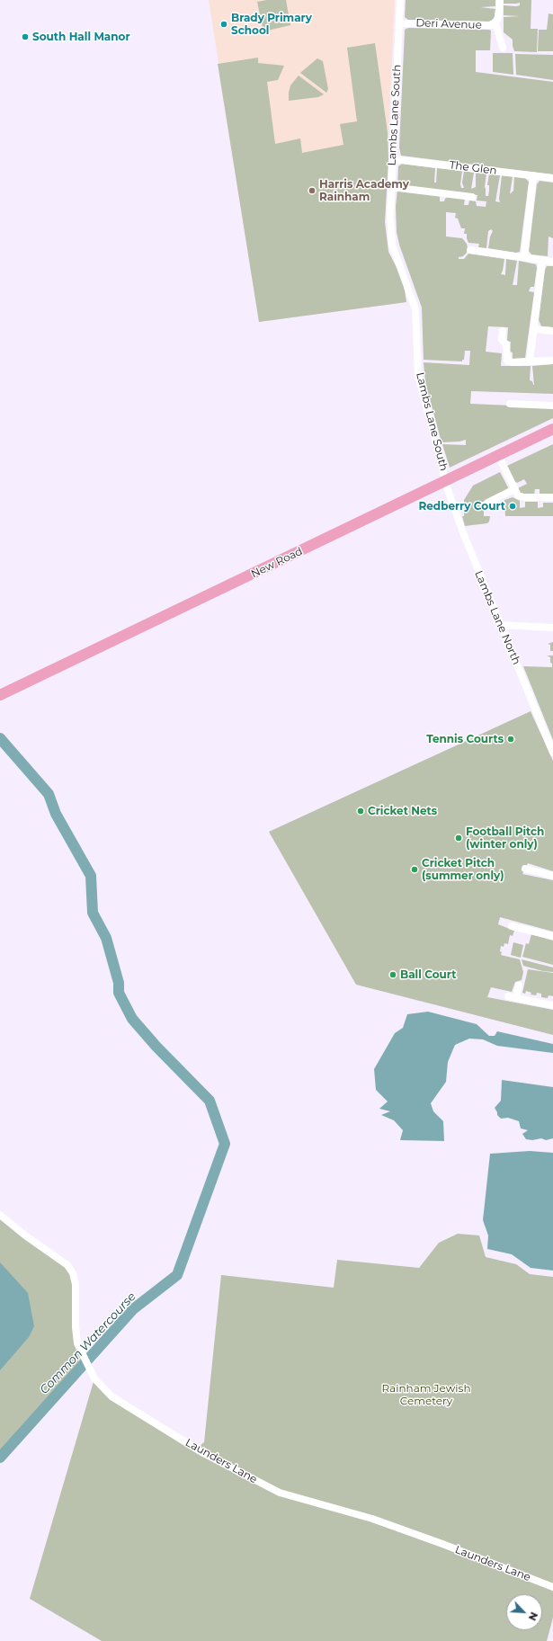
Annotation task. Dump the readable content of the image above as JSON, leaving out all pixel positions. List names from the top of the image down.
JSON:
{
  "streets": {
    "main road": ["New Road"],
    "street": [
      "Deri Avenue",
      "Lambs Lane South",
      "The Glen",
      "Lambs Lane North",
      "Launders Lane"
    ]
  },
  "crossings": [
    ["Deri Avenue", "Lambs Lane South"],
    ["Lambs Lane South", "The Glen"],
    ["Lambs Lane South", "New Road"],
    ["Lambs Lane South", "Lambs Lane North"],
    ["New Road", "Lambs Lane North"]
  ],
  "water": ["Common Watercourse"],
  "parks": ["Rainham Jewish Cemetery"],
  "places": [
    "Brady Primary School",
    "South Hall Manor",
    "Harris Academy Rainham",
    "Redberry Court",
    "Tennis Courts",
    "Cricket Nets",
    "Football Pitch (winter only)",
    "Cricket Pitch (summer only)",
    "Ball Court"
  ],
  "north": "bottom right"
}
